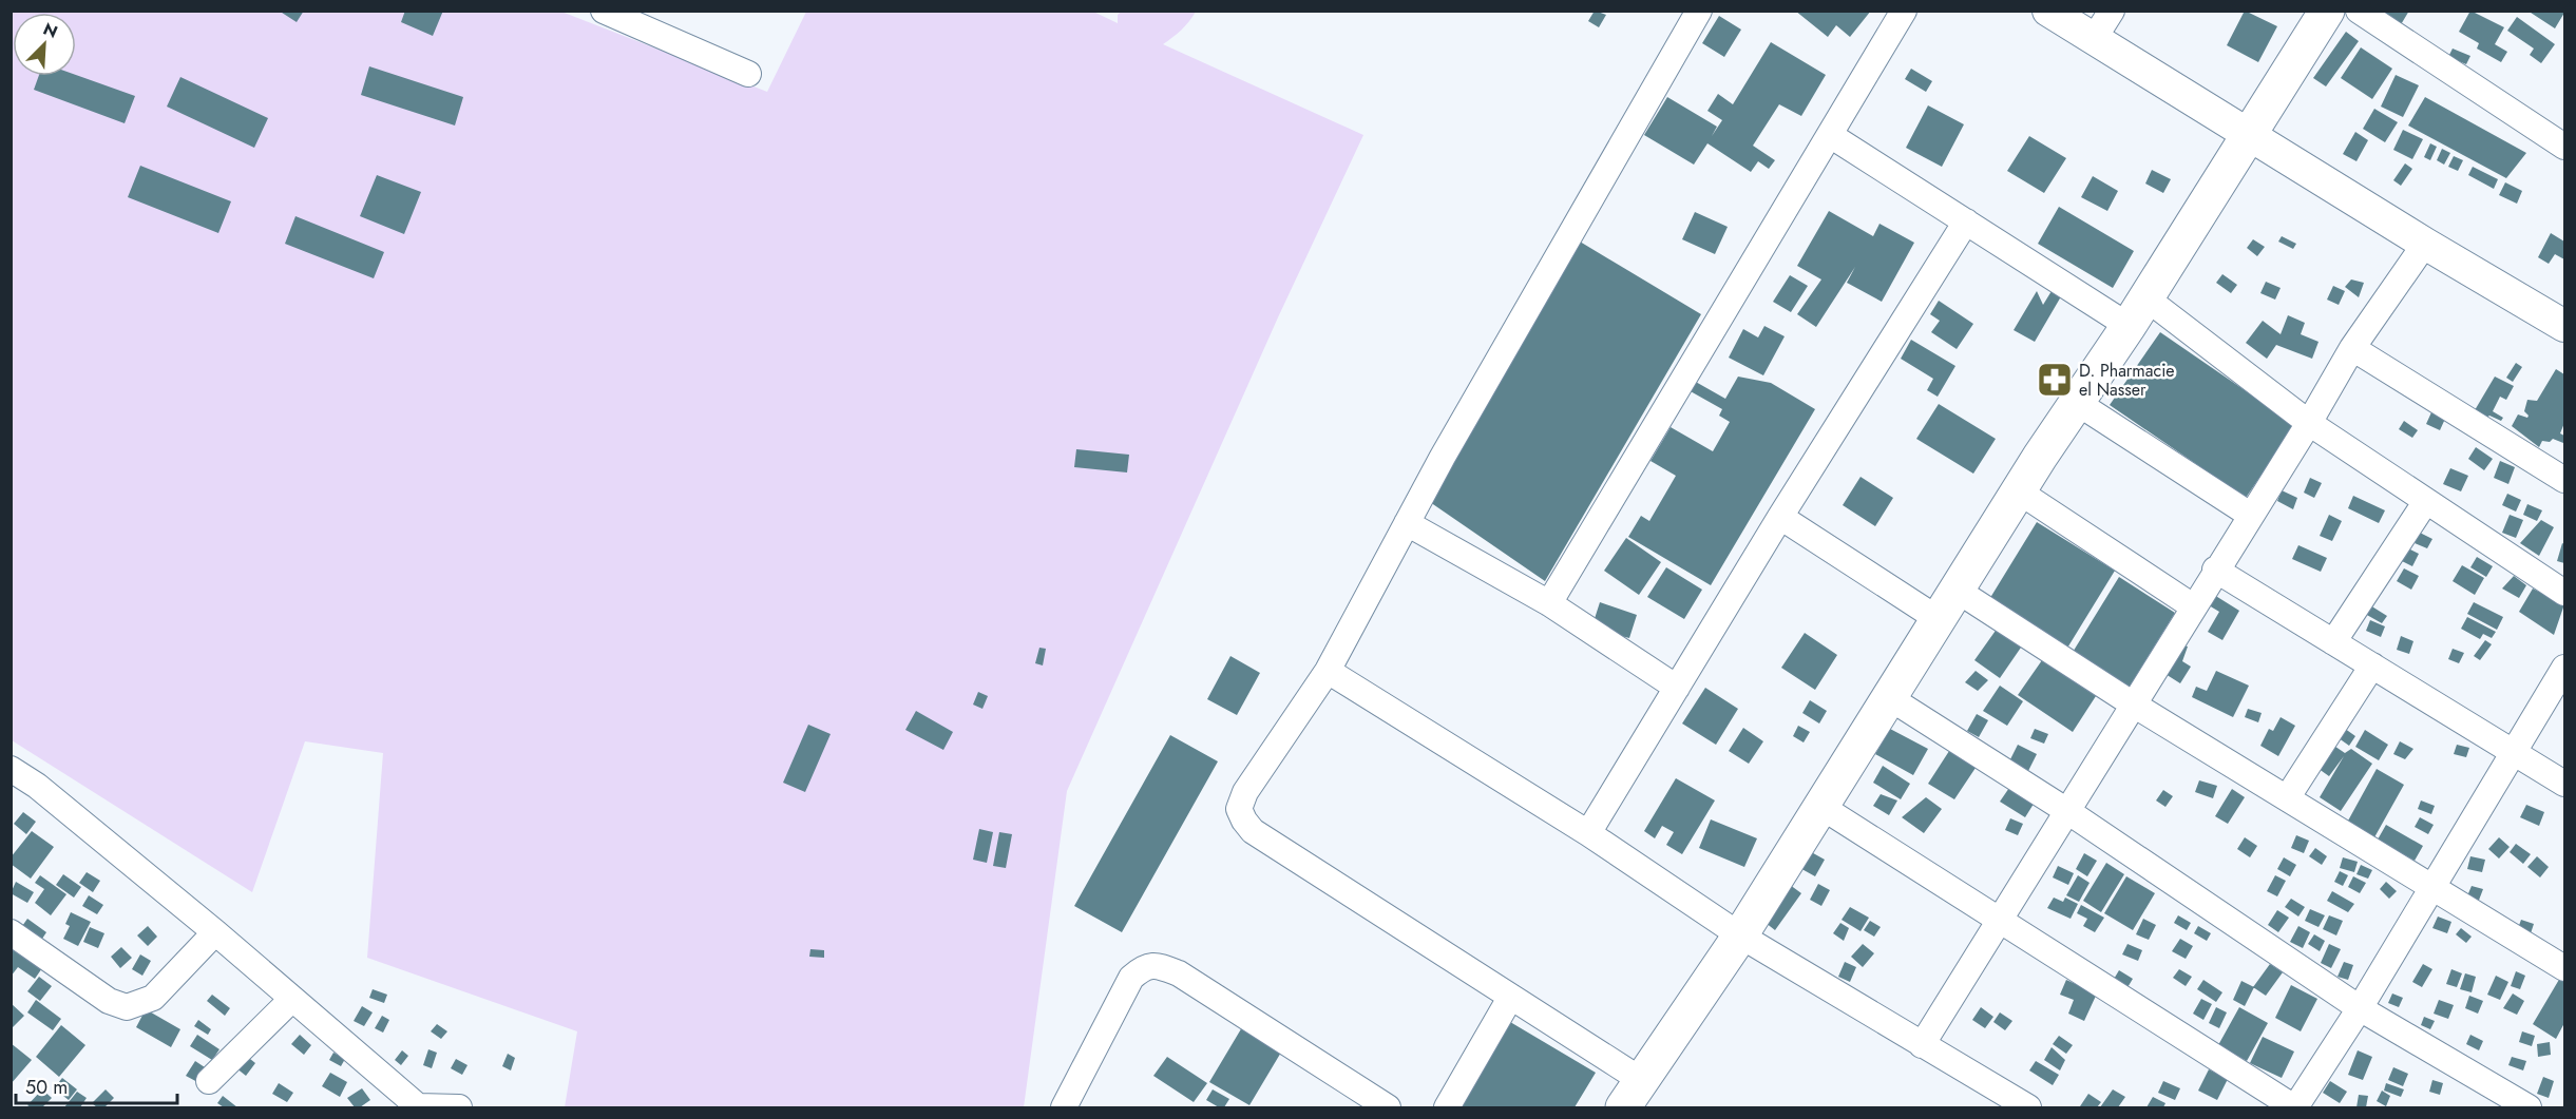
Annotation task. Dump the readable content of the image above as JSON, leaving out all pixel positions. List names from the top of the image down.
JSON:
{
  "places": {
    "pharmacy": ["D. Pharmacie el Nasser"]
  },
  "scale_bar": "50 m",
  "north": "top right"
}
